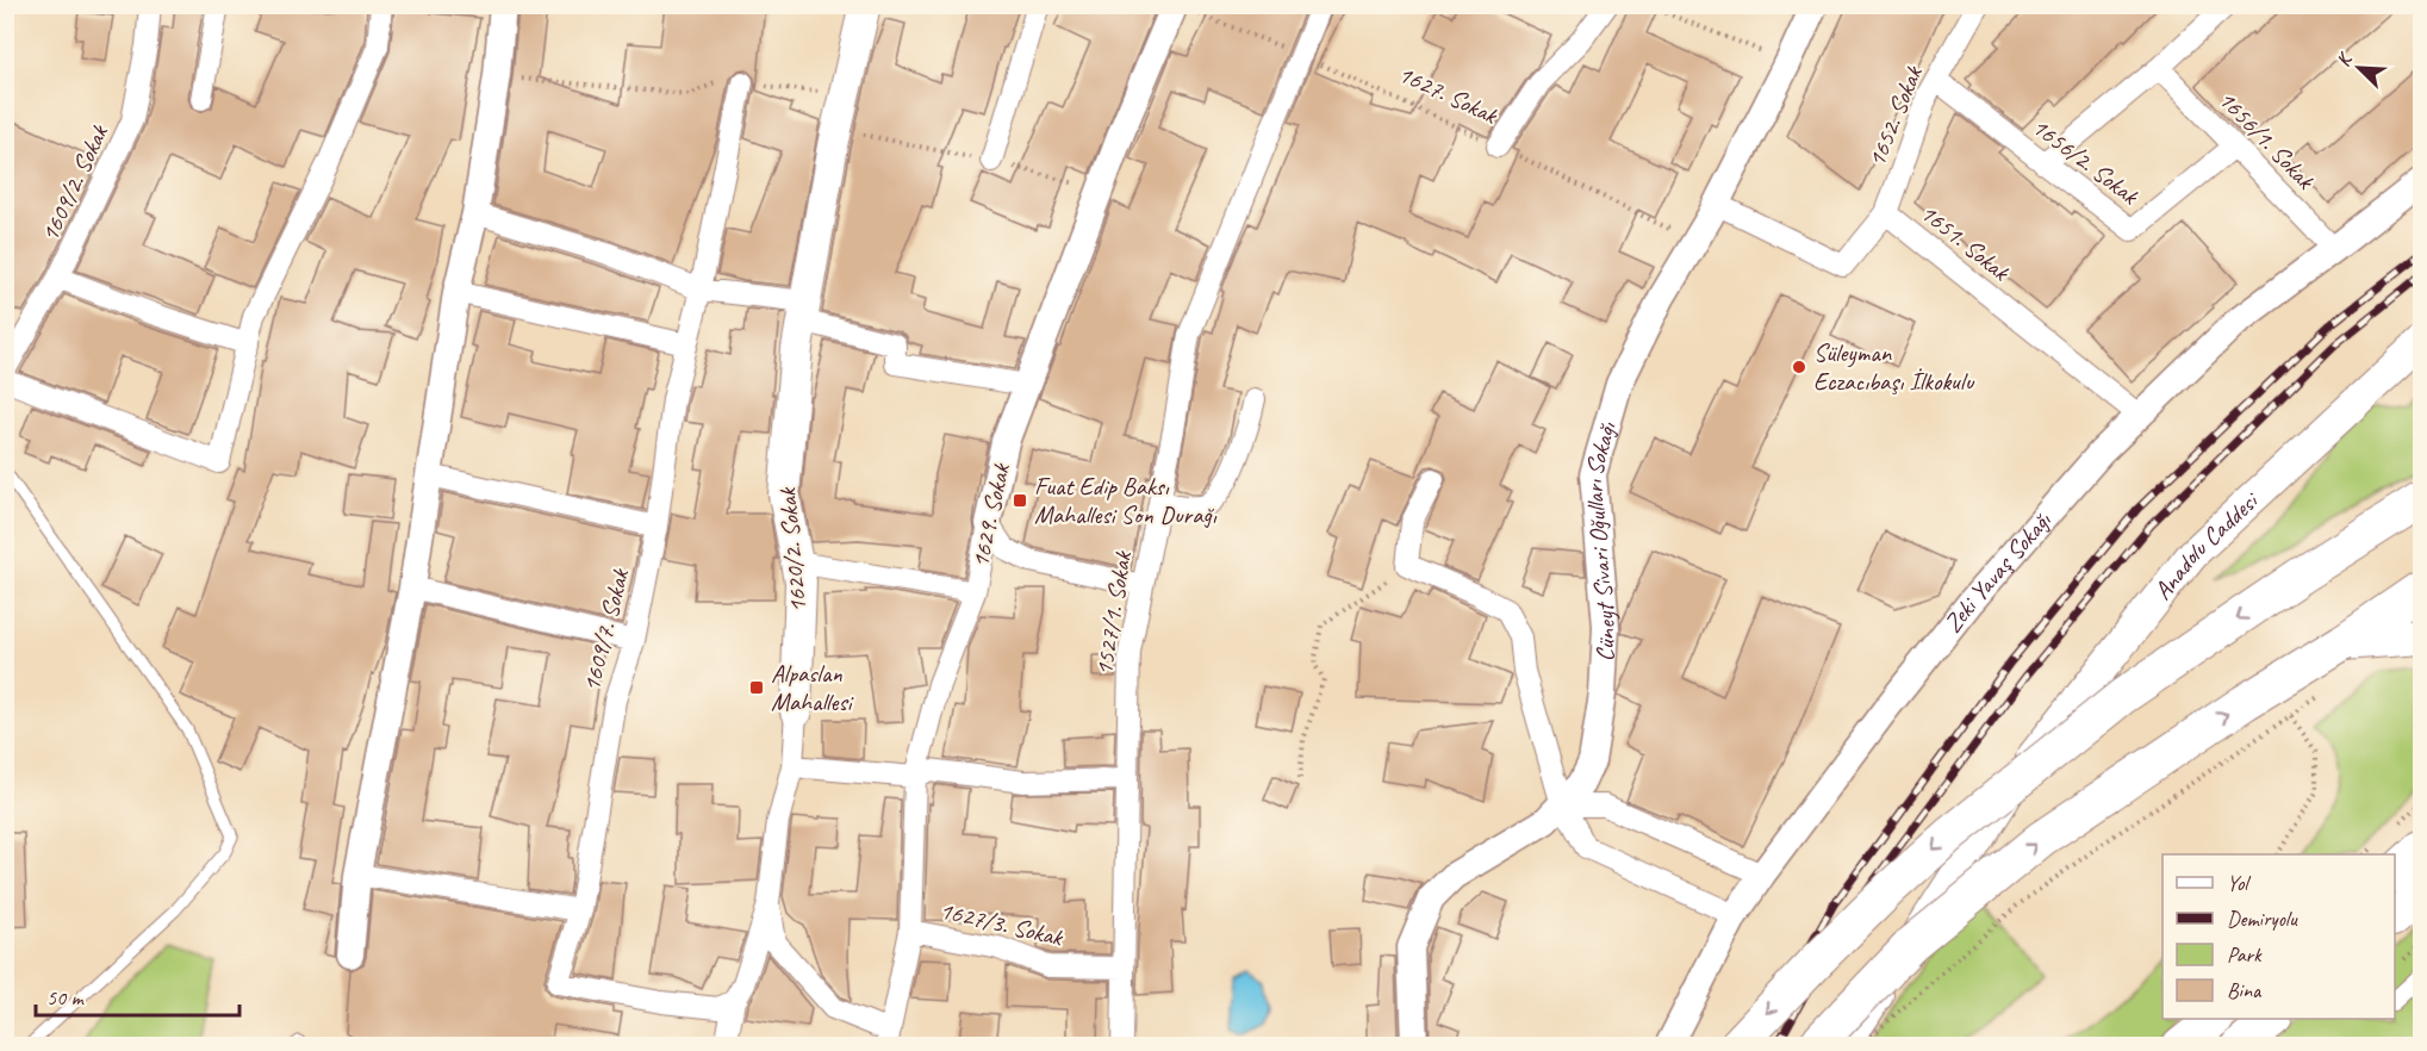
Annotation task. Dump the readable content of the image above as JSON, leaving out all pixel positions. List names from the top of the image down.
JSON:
{
  "streets": {
    "main road": ["Anadolu Caddesi", "1620/2. Sokak"],
    "street": [
      "1652. Sokak",
      "1656/1. Sokak",
      "1656/2. Sokak",
      "1609/2. Sokak",
      "1651. Sokak",
      "1629. Sokak",
      "Cüneyt Sivari Oğulları Sokağı",
      "Zeki Yavaş Sokağı",
      "1527/1. Sokak",
      "1609/7. Sokak",
      "1627/3. Sokak"
    ],
    "path": ["1627. Sokak"]
  },
  "crossings": [
    ["1627. Sokak", "1629. Sokak"],
    ["1627. Sokak", "Cüneyt Sivari Oğulları Sokağı"],
    ["1627. Sokak", "1527/1. Sokak"],
    ["1652. Sokak", "1656/2. Sokak"],
    ["1652. Sokak", "1651. Sokak"],
    ["1656/1. Sokak", "1656/2. Sokak"],
    ["1656/1. Sokak", "Zeki Yavaş Sokağı"],
    ["1651. Sokak", "Cüneyt Sivari Oğulları Sokağı"],
    ["1651. Sokak", "Zeki Yavaş Sokağı"],
    ["1629. Sokak", "1627/3. Sokak"],
    ["1620/2. Sokak", "1609/7. Sokak"],
    ["1527/1. Sokak", "1627/3. Sokak"]
  ],
  "places": {
    "other": ["Süleyman Eczacıbaşı İlkokulu"],
    "transit": ["Fuat Edip Baksı Mahallesi Son Durağı", "Alpaslan Mahallesi"]
  },
  "legend": [
    "Yol",
    "Demiryolu",
    "Park",
    "Bina"
  ],
  "scale_bar": "50 m",
  "north": "top left"
}
